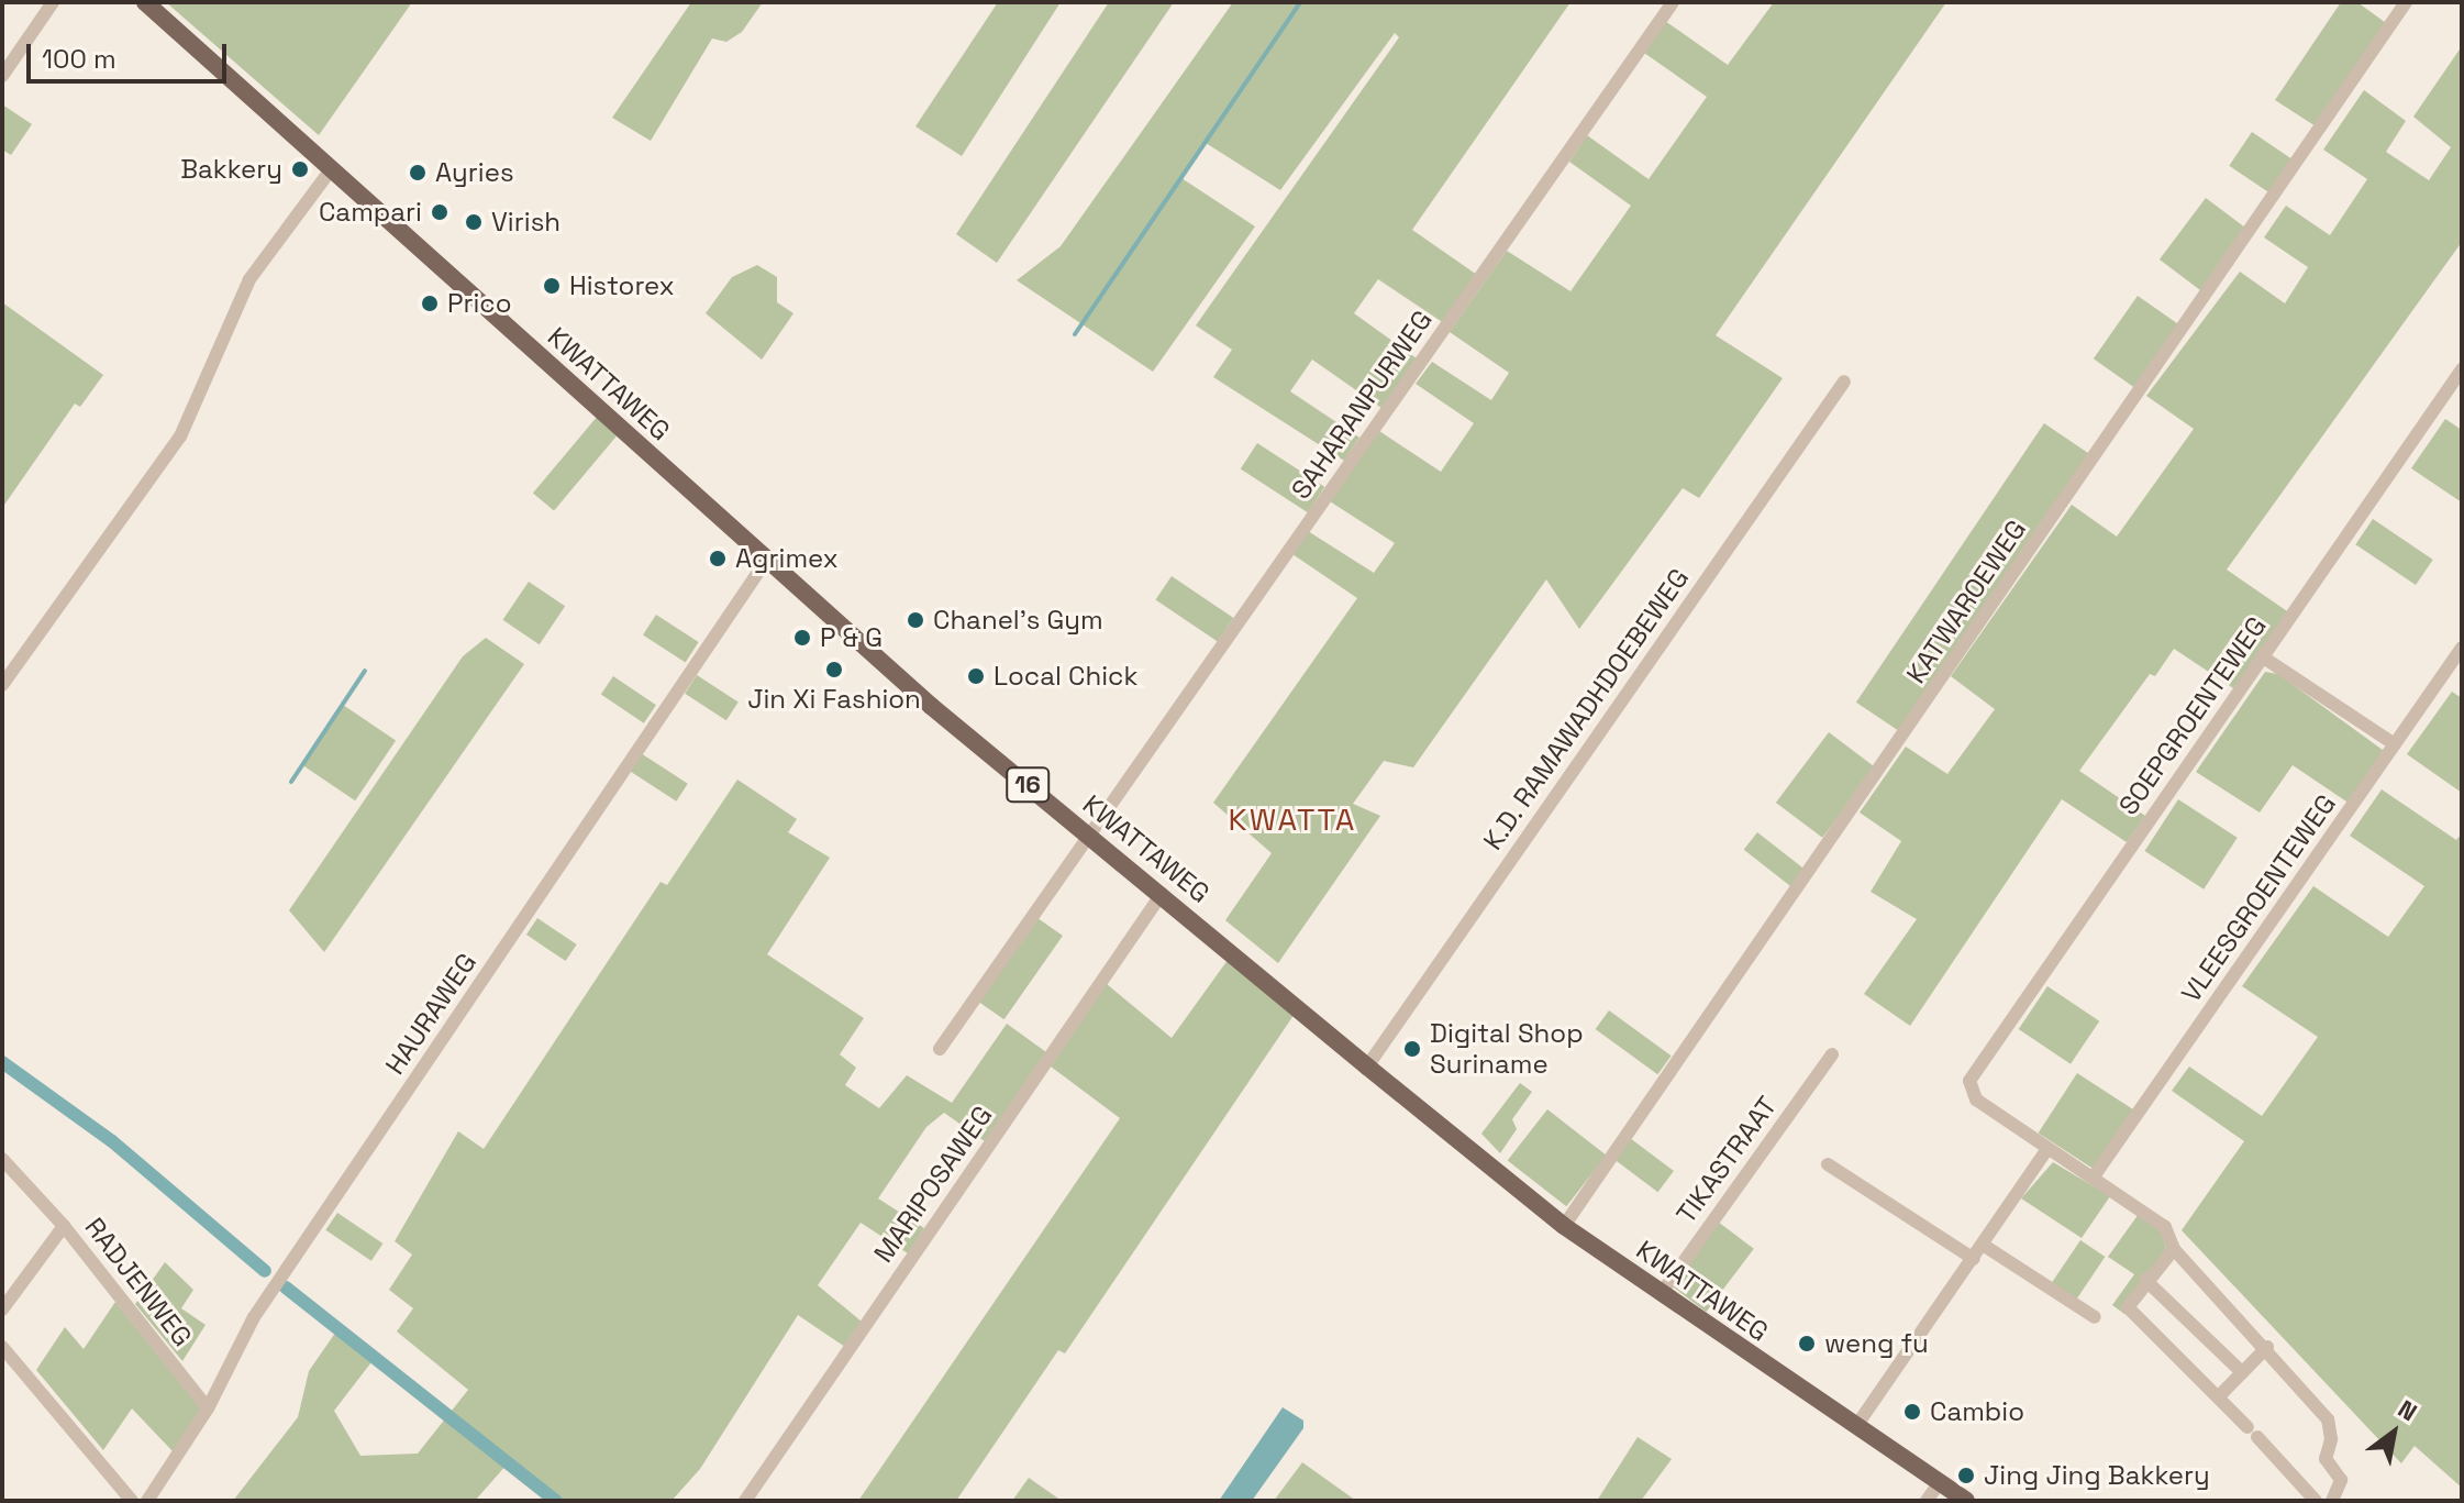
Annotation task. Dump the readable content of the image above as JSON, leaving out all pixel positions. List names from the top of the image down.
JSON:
{
  "streets": {
    "main road": ["KWATTAWEG", "16"],
    "street": [
      "SAHARANPURWEG",
      "KATWAROEWEG",
      "K.D. RAMAWADHDOEBEWEG",
      "SOEPGROENTEWEG",
      "VLEESGROENTEWEG",
      "HAURAWEG",
      "TIKASTRAAT",
      "MARIPOSAWEG",
      "RADJENWEG"
    ]
  },
  "crossings": [
    ["KWATTAWEG", "SAHARANPURWEG"],
    ["KWATTAWEG", "KATWAROEWEG"],
    ["KWATTAWEG", "K.D. RAMAWADHDOEBEWEG"],
    ["KWATTAWEG", "HAURAWEG"],
    ["KWATTAWEG", "TIKASTRAAT"],
    ["KWATTAWEG", "MARIPOSAWEG"],
    ["HAURAWEG", "RADJENWEG"]
  ],
  "districts": ["KWATTA"],
  "places": [
    "Bakkery",
    "Ayries",
    "Campari",
    "Virish",
    "Historex",
    "Prico",
    "Agrimex",
    "Chanel's Gym",
    "P & G",
    "Jin Xi Fashion",
    "Local Chick",
    "Digital Shop Suriname",
    "weng fu",
    "Cambio",
    "Jing Jing Bakkery"
  ],
  "scale_bar": "100 m",
  "north": "top right"
}
